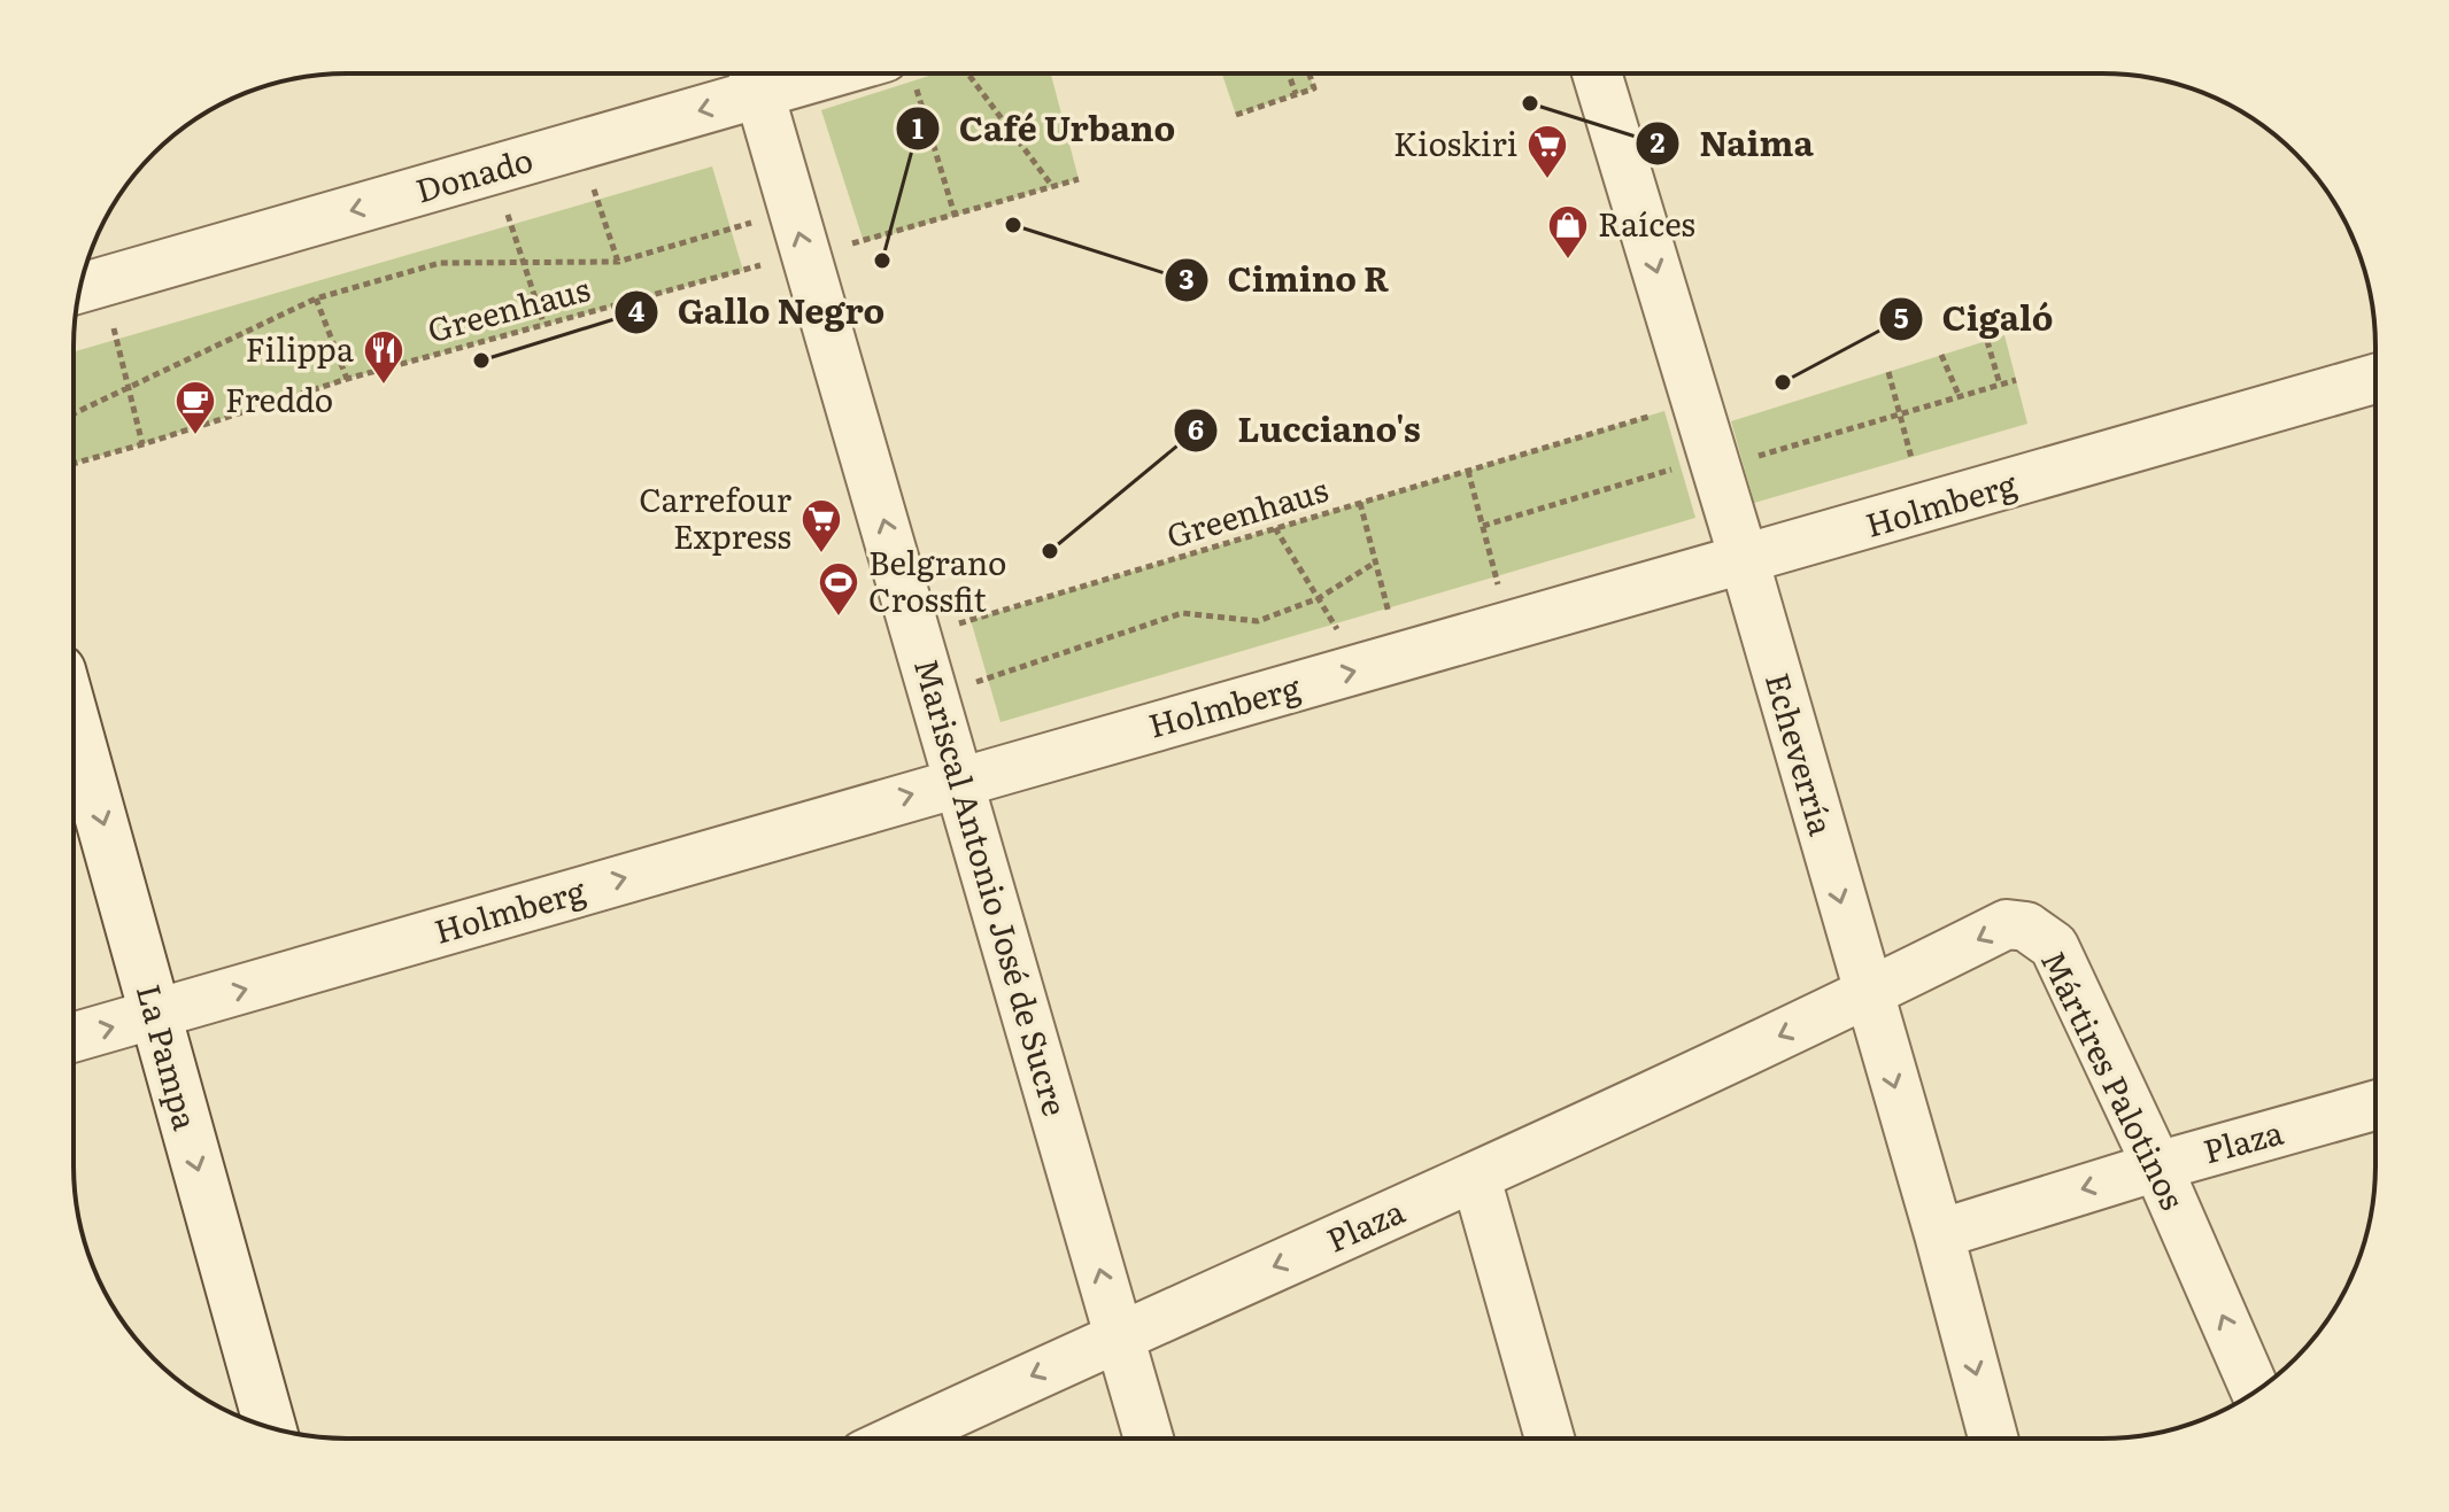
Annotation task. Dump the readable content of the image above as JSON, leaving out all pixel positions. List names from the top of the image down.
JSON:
{
  "streets": {
    "street": [
      "Donado",
      "Holmberg",
      "Echeverría",
      "Mariscal Antonio José de Sucre",
      "La Pampa",
      "Mártires Palotinos",
      "Plaza"
    ],
    "path": ["Greenhaus"]
  },
  "crossings": [
    ["Donado", "Mariscal Antonio José de Sucre"],
    ["Greenhaus", "Echeverría"],
    ["Greenhaus", "Mariscal Antonio José de Sucre"],
    ["Holmberg", "Echeverría"],
    ["Holmberg", "Mariscal Antonio José de Sucre"],
    ["Holmberg", "La Pampa"],
    ["Echeverría", "Mártires Palotinos"],
    ["Echeverría", "Plaza"],
    ["Mariscal Antonio José de Sucre", "Plaza"],
    ["Mártires Palotinos", "Plaza"]
  ],
  "one_way": [
    "Donado",
    "Holmberg",
    "Echeverría",
    "Mariscal Antonio José de Sucre",
    "La Pampa",
    "Plaza"
  ],
  "places": {
    "other": [
      "Naima",
      "Cimino R",
      "Café Urbano",
      "Gallo Negro",
      "Cigaló",
      "Lucciano's"
    ],
    "supermarket": ["Kioskiri", "Carrefour Express"],
    "shop": ["Raíces"],
    "restaurant": ["Filippa"],
    "cafe": ["Freddo"],
    "sports": ["Belgrano Crossfit"]
  }
}
